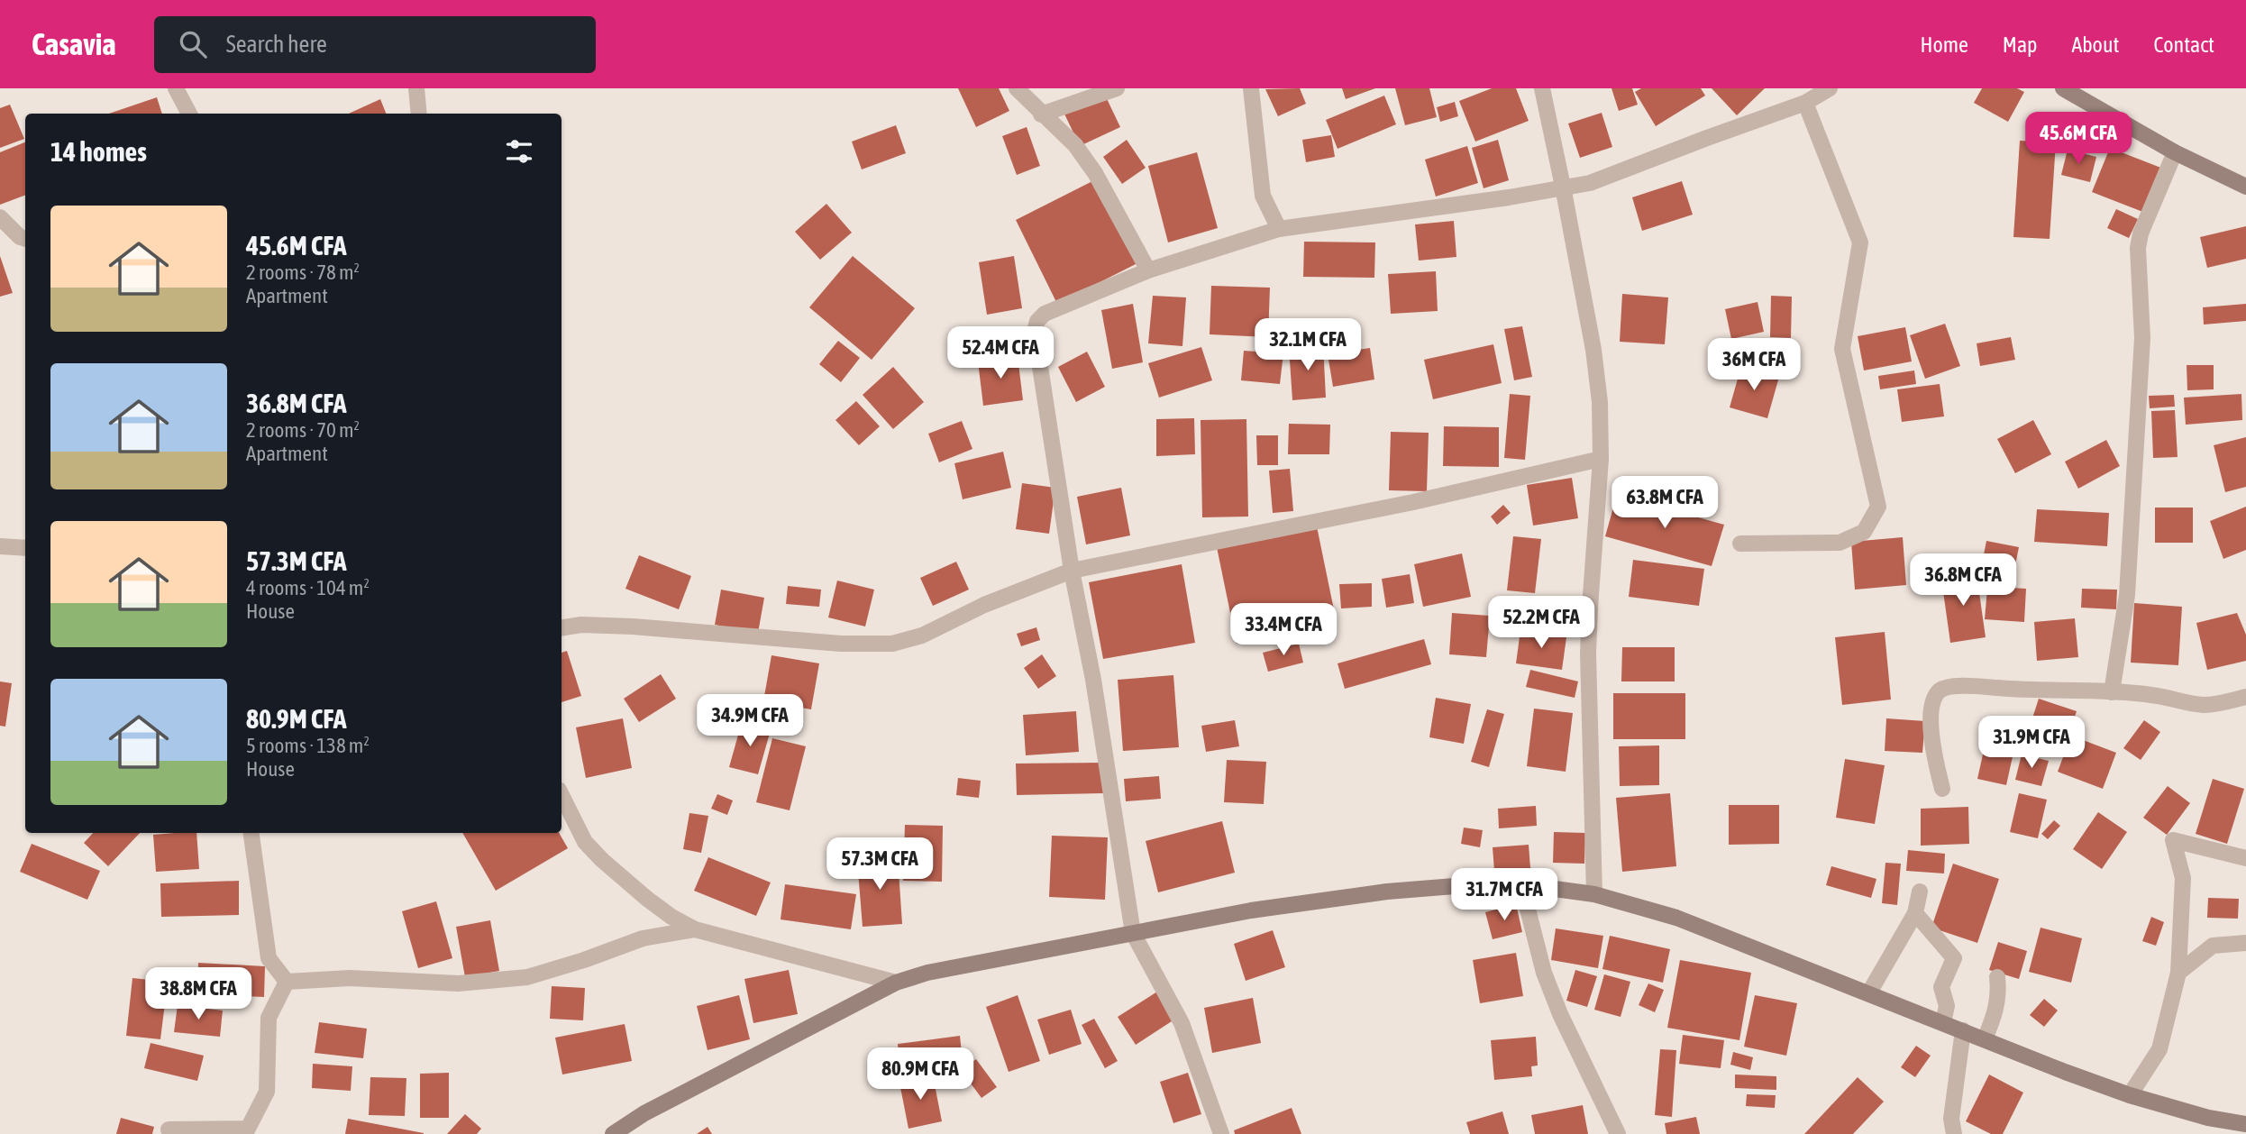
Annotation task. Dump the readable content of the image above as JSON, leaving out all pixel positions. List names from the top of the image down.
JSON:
{
  "page": {
    "header": "Casavia",
    "search": "Search here",
    "nav": [
      "Home",
      "Map",
      "About",
      "Contact"
    ],
    "price": [
      "45.6M CFA",
      "32.1M CFA",
      "52.4M CFA",
      "36M CFA",
      "63.8M CFA",
      "36.8M CFA",
      "52.2M CFA",
      "33.4M CFA",
      "34.9M CFA",
      "31.9M CFA",
      "57.3M CFA",
      "31.7M CFA",
      "38.8M CFA",
      "80.9M CFA"
    ],
    "heading": "14 homes",
    "list": [
      {
        "name": "45.6M CFA",
        "note": "2 rooms · 78 m² · Apartment"
      },
      {
        "name": "36.8M CFA",
        "note": "2 rooms · 70 m² · Apartment"
      },
      {
        "name": "57.3M CFA",
        "note": "4 rooms · 104 m² · House"
      },
      {
        "name": "80.9M CFA",
        "note": "5 rooms · 138 m² · House"
      }
    ]
  }
}
